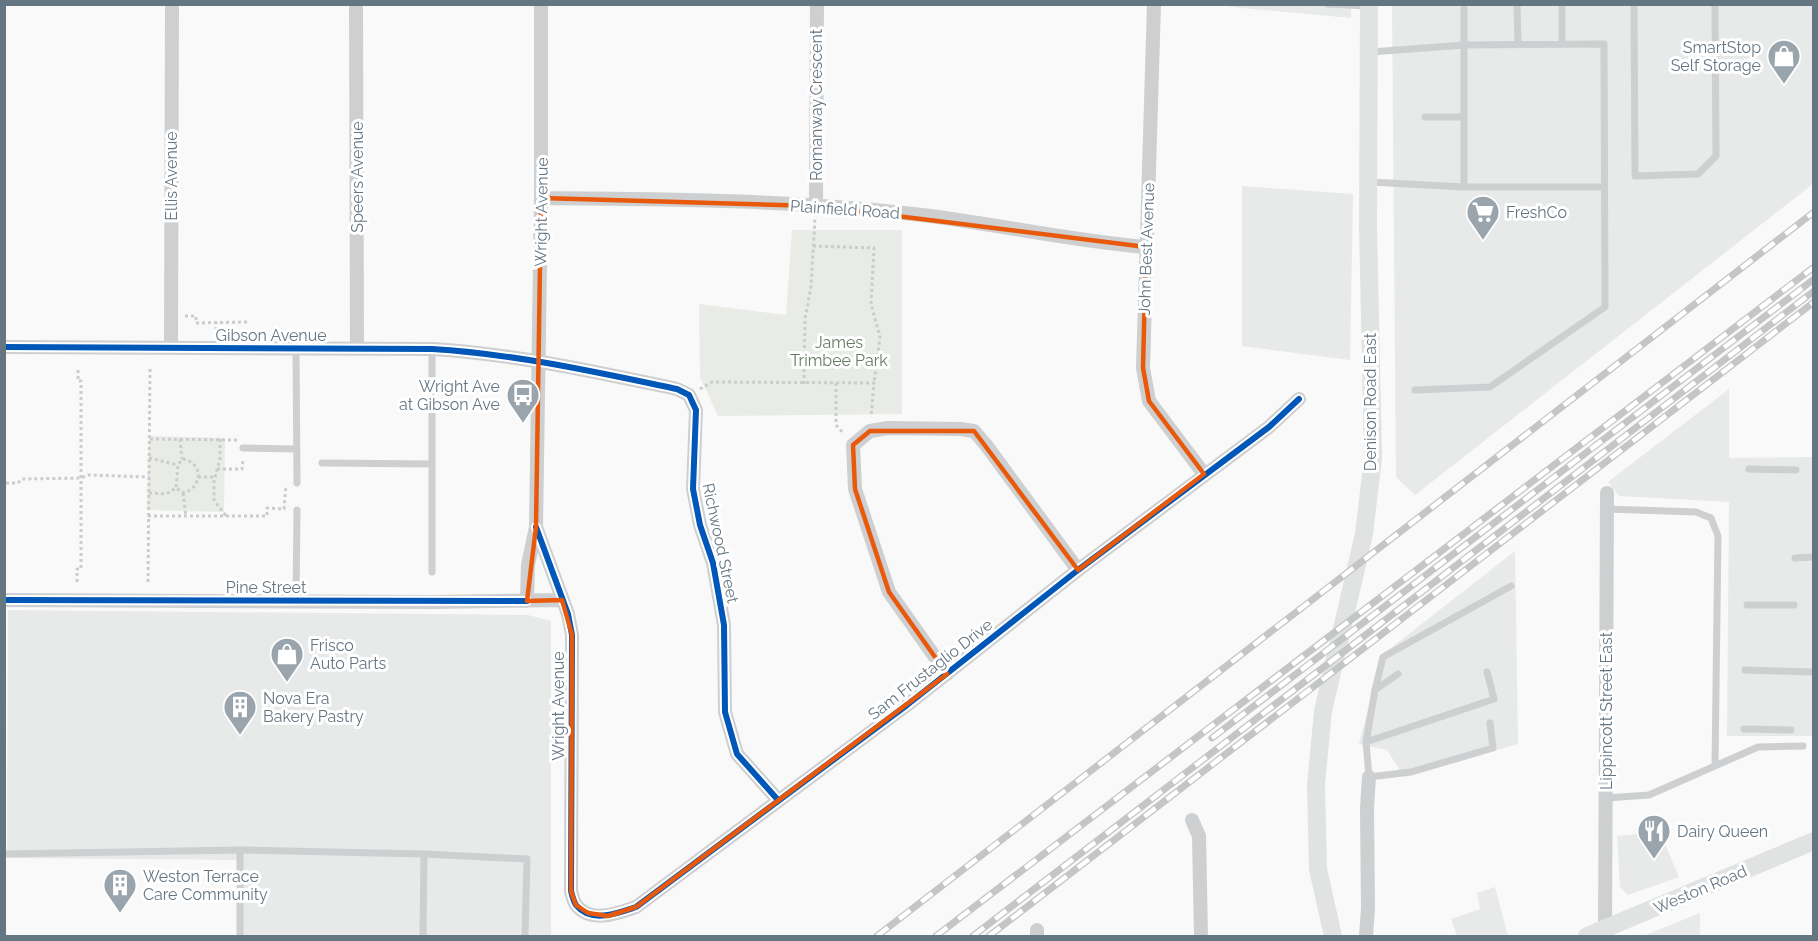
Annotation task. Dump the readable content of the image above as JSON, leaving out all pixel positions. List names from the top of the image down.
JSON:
{
  "streets": {
    "street": [
      "Romanway Crescent",
      "Ellis Avenue",
      "Speers Avenue",
      "Plainfield Road",
      "Wright Avenue",
      "John Best Avenue",
      "Gibson Avenue",
      "Denison Road East",
      "Richwood Street",
      "Pine Street",
      "Sam Frustaglio Drive",
      "Lippincott Street East",
      "Weston Road"
    ]
  },
  "crossings": [
    ["Romanway Crescent", "Plainfield Road"],
    ["Ellis Avenue", "Gibson Avenue"],
    ["Speers Avenue", "Gibson Avenue"],
    ["Plainfield Road", "Wright Avenue"],
    ["Plainfield Road", "John Best Avenue"],
    ["Wright Avenue", "Gibson Avenue"],
    ["Wright Avenue", "Pine Street"],
    ["Wright Avenue", "Sam Frustaglio Drive"],
    ["John Best Avenue", "Sam Frustaglio Drive"],
    ["Richwood Street", "Sam Frustaglio Drive"],
    ["Lippincott Street East", "Weston Road"]
  ],
  "parks": ["James Trimbee Park"],
  "places": {
    "shop": ["SmartStop Self Storage", "Frisco Auto Parts"],
    "supermarket": ["FreshCo"],
    "bus stop": ["Wright Ave at Gibson Ave"],
    "building": ["Nova Era Bakery Pastry", "Weston Terrace Care Community"],
    "restaurant": ["Dairy Queen"]
  }
}
